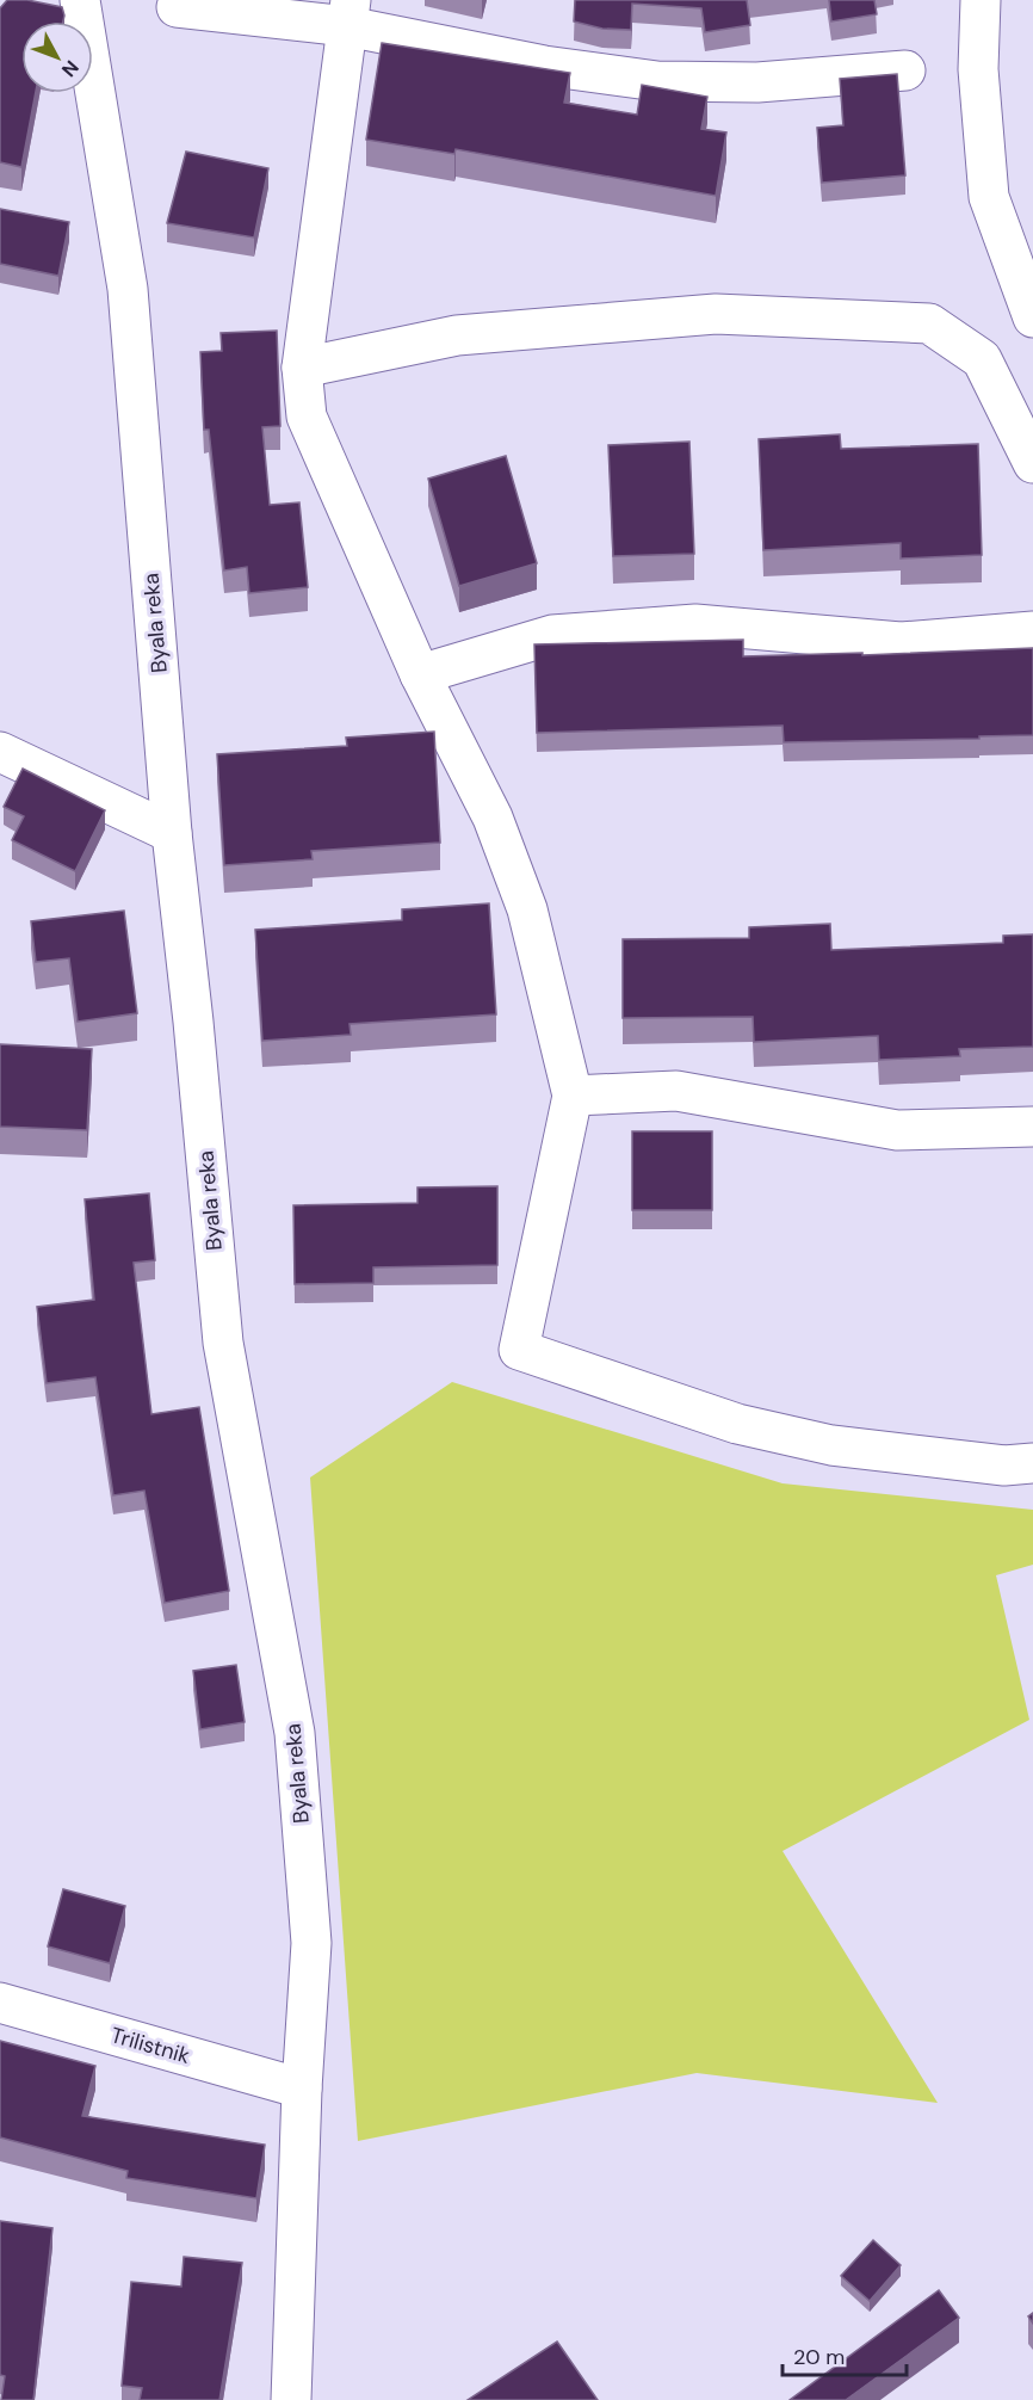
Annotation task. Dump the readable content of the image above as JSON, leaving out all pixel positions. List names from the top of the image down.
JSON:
{
  "streets": {
    "street": ["Byala reka", "Trilistnik"]
  },
  "crossings": [
    ["Byala reka", "Trilistnik"]
  ],
  "scale_bar": "20 m",
  "north": "bottom right"
}
